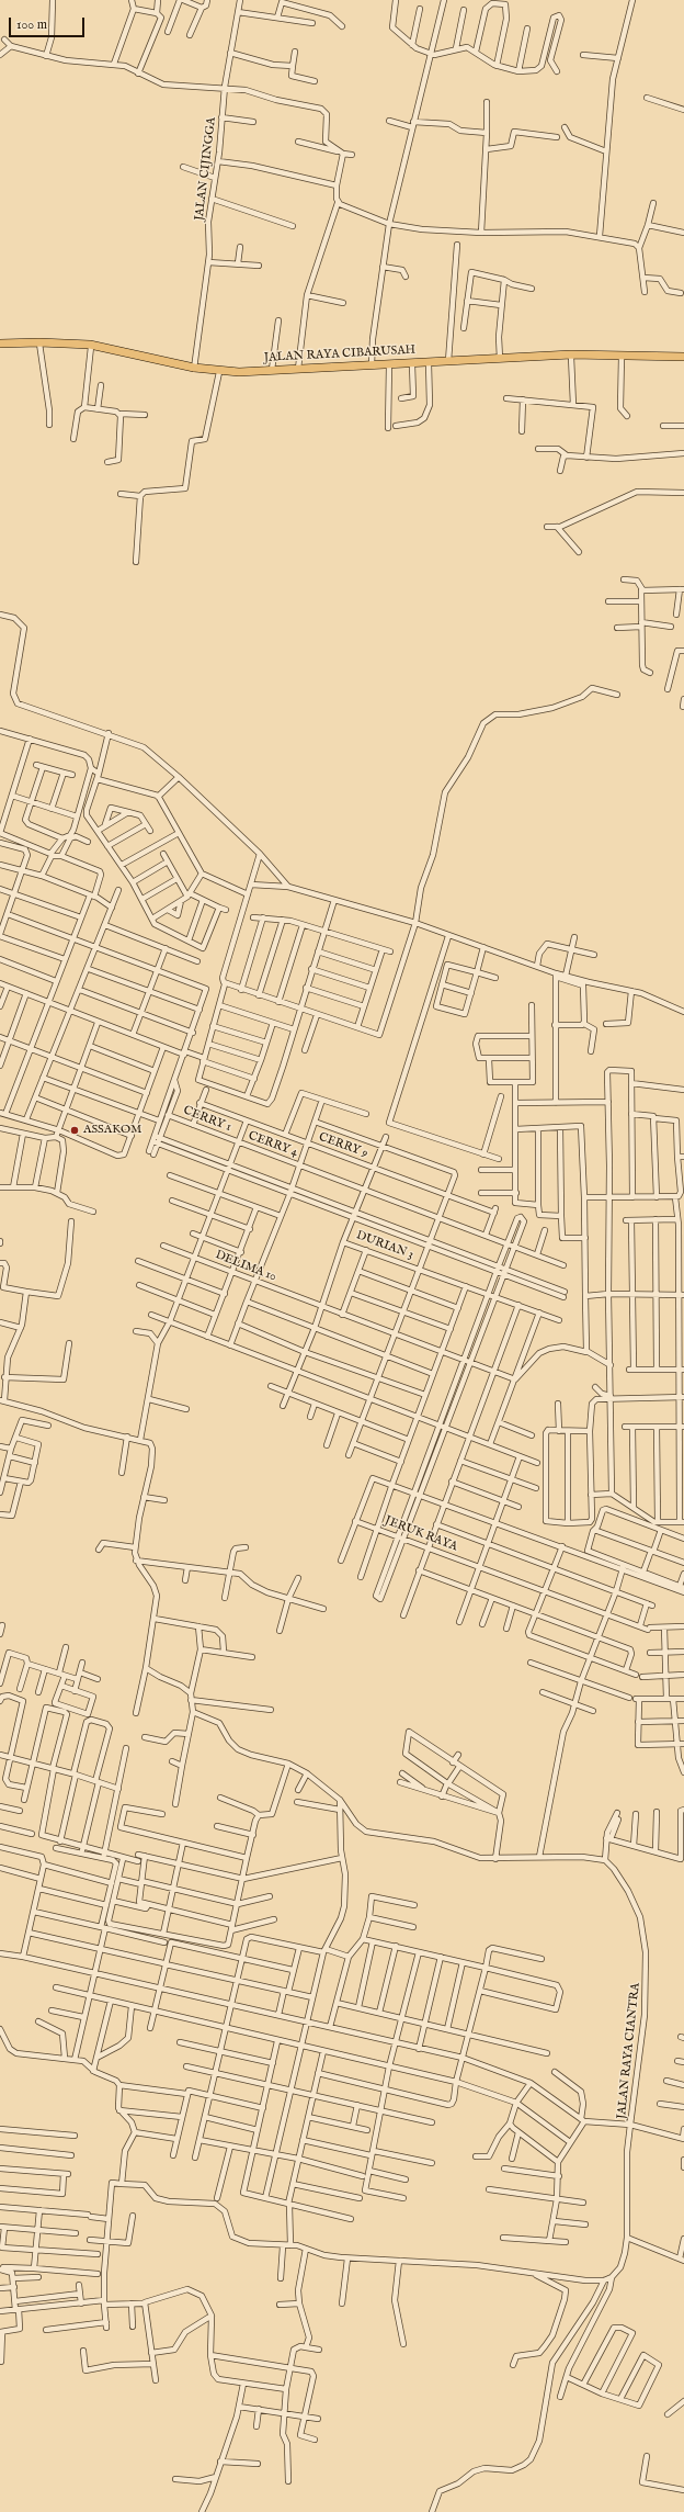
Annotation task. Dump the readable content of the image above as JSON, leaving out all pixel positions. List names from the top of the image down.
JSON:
{
  "streets": {
    "main road": ["JALAN RAYA CIBARUSAH"],
    "street": [
      "JALAN CIJINGGA",
      "CERRY 1",
      "CERRY 4",
      "CERRY 9",
      "DURIAN 3",
      "DELIMA 10",
      "JERUK RAYA",
      "JALAN RAYA CIANTRA"
    ]
  },
  "crossings": [
    ["JALAN CIJINGGA", "JALAN RAYA CIBARUSAH"],
    ["CERRY 1", "CERRY 4"],
    ["CERRY 4", "CERRY 9"]
  ],
  "places": ["ASSAKOM"],
  "scale_bar": "100 m"
}
